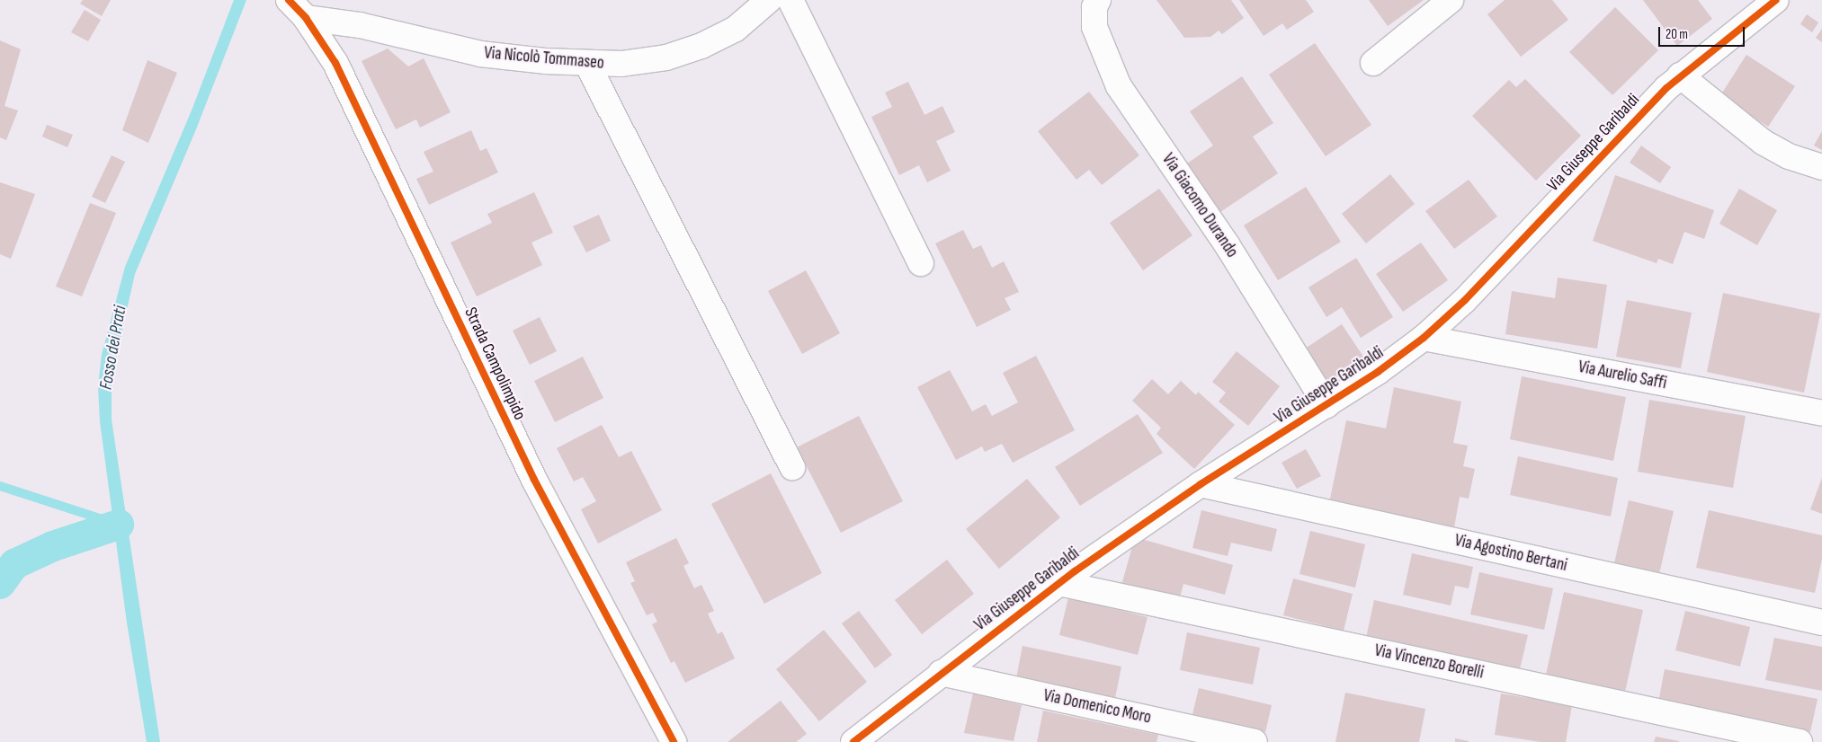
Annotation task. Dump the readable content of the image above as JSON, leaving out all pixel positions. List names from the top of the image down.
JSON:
{
  "streets": {
    "street": [
      "Via Nicolò Tommaseo",
      "Via Giuseppe Garibaldi",
      "Via Giacomo Durando",
      "Strada Campolimpido",
      "Via Aurelio Saffi",
      "Via Agostino Bertani",
      "Via Vincenzo Borelli",
      "Via Domenico Moro"
    ]
  },
  "crossings": [
    ["Via Nicolò Tommaseo", "Strada Campolimpido"],
    ["Via Giuseppe Garibaldi", "Via Giacomo Durando"],
    ["Via Giuseppe Garibaldi", "Via Aurelio Saffi"],
    ["Via Giuseppe Garibaldi", "Via Agostino Bertani"],
    ["Via Giuseppe Garibaldi", "Via Vincenzo Borelli"],
    ["Via Giuseppe Garibaldi", "Via Domenico Moro"]
  ],
  "water": ["Fosso dei Prati"],
  "scale_bar": "20 m"
}
